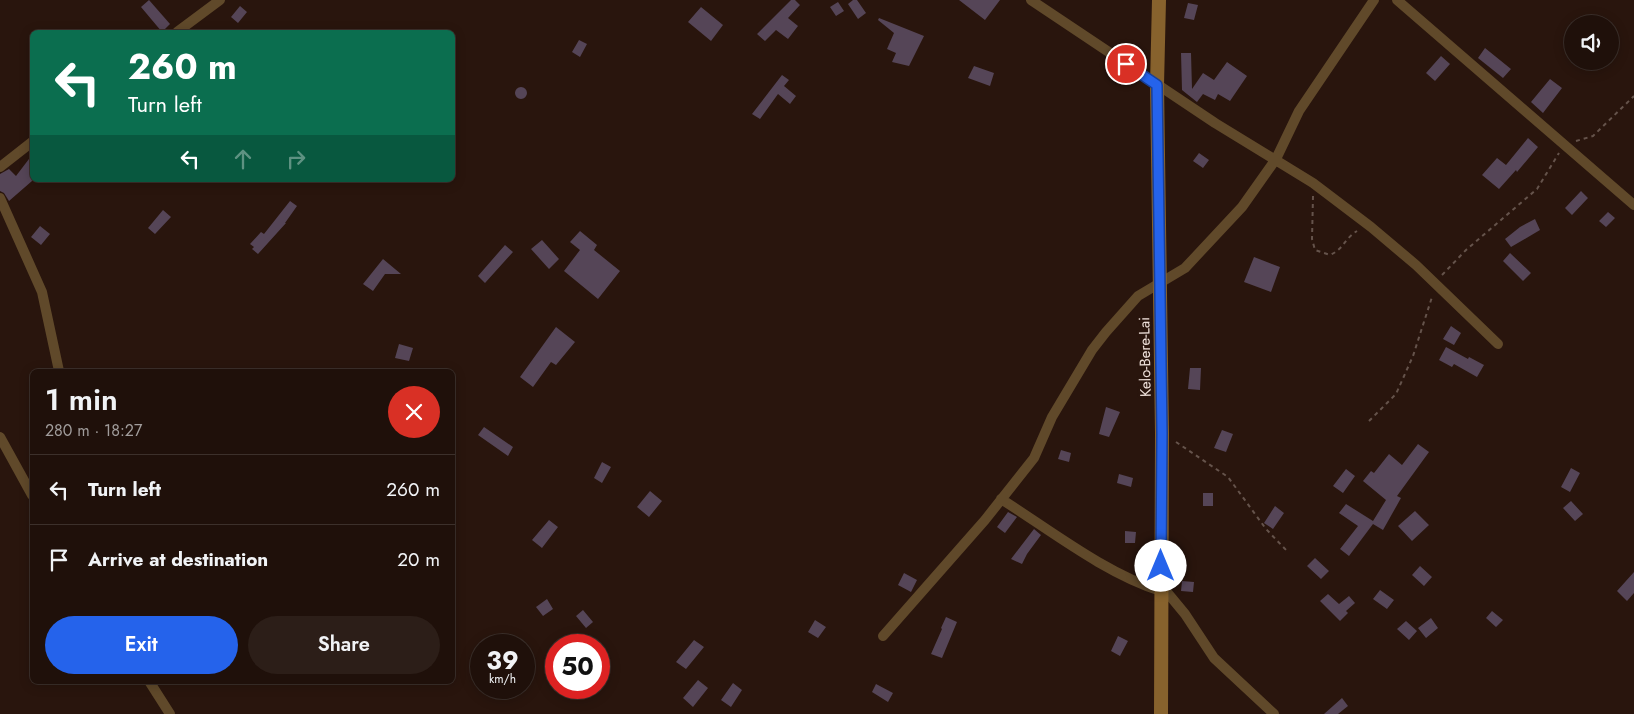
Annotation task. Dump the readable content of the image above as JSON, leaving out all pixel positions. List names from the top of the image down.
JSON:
{
  "streets": {
    "main road": ["Kelo-Bere-Lai"]
  },
  "page": {
    "turn": ["260 m", "Turn left"],
    "heading": ["1 min", "280 m · 18:27"],
    "list": [
      {
        "name": "Turn left",
        "value": "260 m"
      },
      {
        "name": "Arrive at destination",
        "value": "20 m"
      }
    ],
    "buttons": ["Exit", "Share"],
    "speed": "39 km/h",
    "limit": "50"
  }
}
